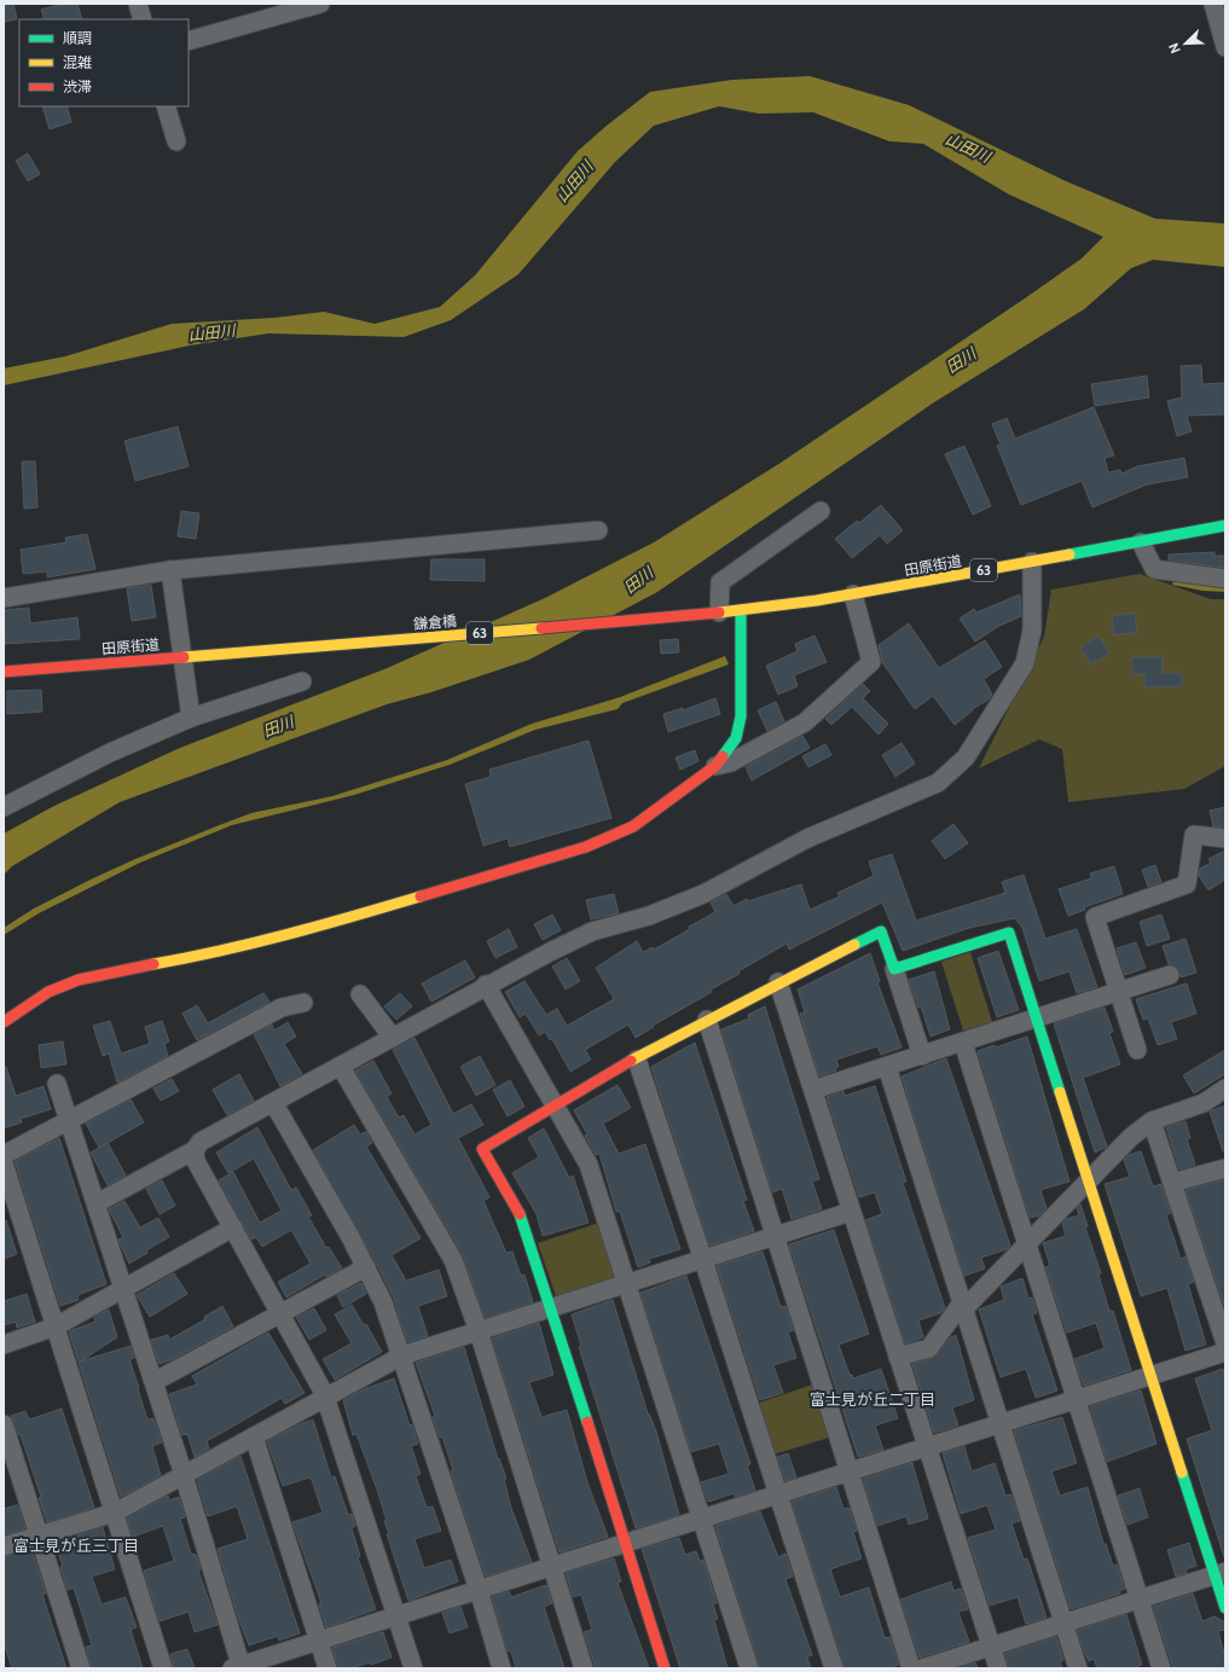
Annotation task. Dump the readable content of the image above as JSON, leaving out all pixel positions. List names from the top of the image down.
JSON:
{
  "streets": {
    "street": ["田原街道", "63", "鎌倉橋"]
  },
  "crossings": [
    ["田原街道", "鎌倉橋"]
  ],
  "districts": ["富士見が丘二丁目", "富士見が丘三丁目"],
  "water": ["山田川", "田川"],
  "legend": ["順調", "混雑", "渋滞"],
  "north": "bottom left"
}
